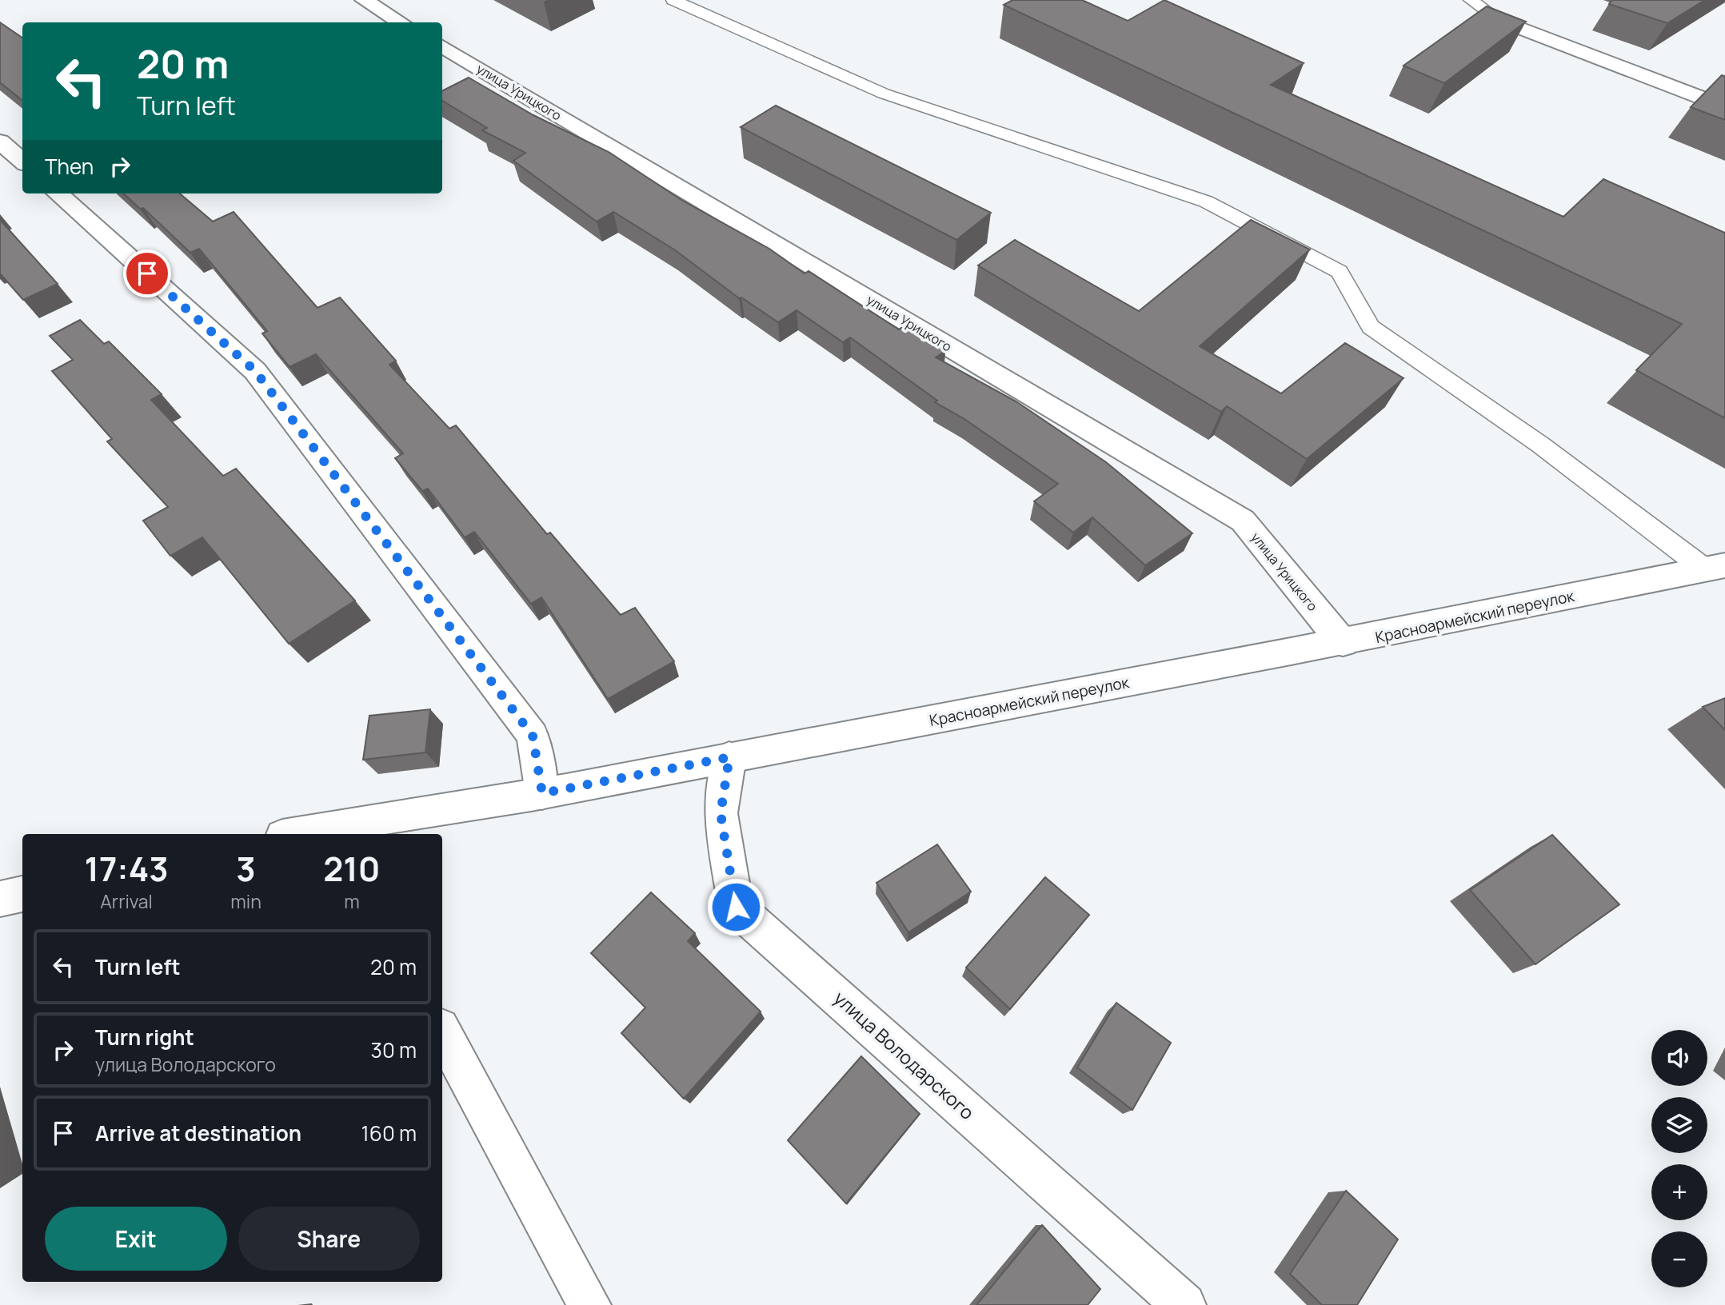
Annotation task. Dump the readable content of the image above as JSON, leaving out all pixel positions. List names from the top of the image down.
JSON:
{
  "streets": {
    "street": ["улица Урицкого", "Красноармейский переулок", "улица Володарского"]
  },
  "crossings": [
    ["улица Урицкого", "Красноармейский переулок"],
    ["Красноармейский переулок", "улица Володарского"]
  ],
  "page": {
    "turn": ["20 m", "Turn left"],
    "then": "Then",
    "eta": [
      "17:43",
      "Arrival",
      "3",
      "min",
      "210",
      "m"
    ],
    "list": [
      {
        "name": "Turn left",
        "value": "20 m"
      },
      {
        "name": "Turn right",
        "note": "улица Володарского",
        "value": "30 m"
      },
      {
        "name": "Arrive at destination",
        "value": "160 m"
      }
    ],
    "map_buttons": ["+", "−"],
    "buttons": ["Exit", "Share"]
  }
}
